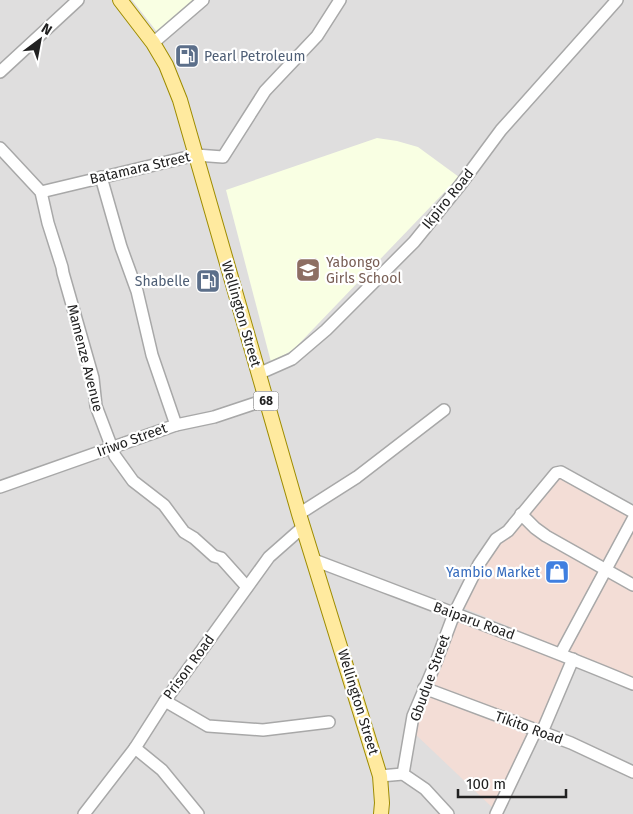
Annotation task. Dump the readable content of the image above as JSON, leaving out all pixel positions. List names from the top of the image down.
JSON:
{
  "streets": {
    "main road": ["Wellington Street", "68"],
    "street": [
      "Batamara Street",
      "Ikpiro Road",
      "Mamenze Avenue",
      "Iriwo Street",
      "Baiparu Road",
      "Prison Road",
      "Gbudue Street",
      "Tikito Road"
    ]
  },
  "crossings": [
    ["Batamara Street", "Wellington Street"],
    ["Batamara Street", "Mamenze Avenue"],
    ["Ikpiro Road", "Wellington Street"],
    ["Wellington Street", "Iriwo Street"],
    ["Wellington Street", "Baiparu Road"],
    ["Wellington Street", "Prison Road"],
    ["Mamenze Avenue", "Iriwo Street"],
    ["Mamenze Avenue", "Prison Road"],
    ["Baiparu Road", "Gbudue Street"],
    ["Gbudue Street", "Tikito Road"]
  ],
  "places": {
    "fuel station": ["Pearl Petroleum", "Shabelle"],
    "school or university": ["Yabongo Girls School"],
    "shop": ["Yambio Market"]
  },
  "scale_bar": "100 m",
  "north": "top right"
}
